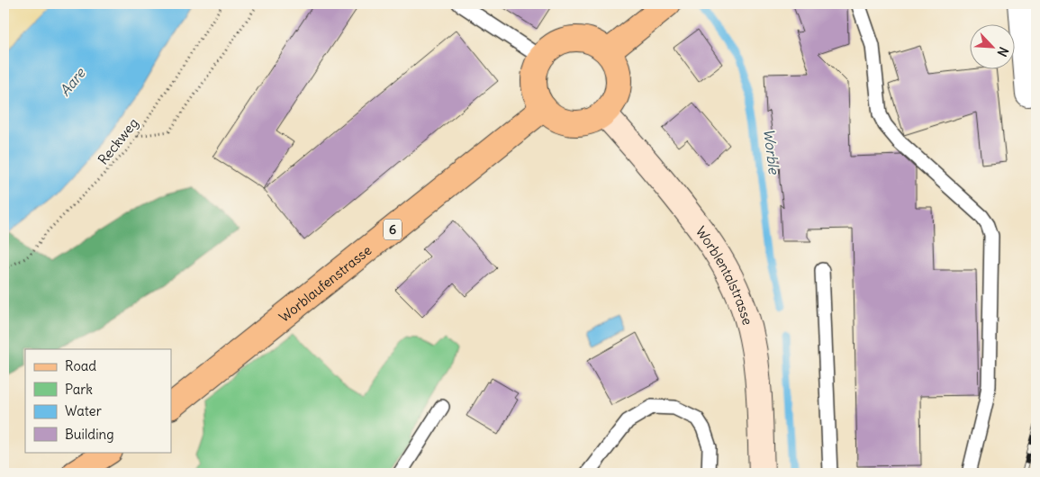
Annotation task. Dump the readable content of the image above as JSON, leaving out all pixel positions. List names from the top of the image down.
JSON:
{
  "streets": {
    "main road": ["6", "Worblentalstrasse", "Worblaufenstrasse"],
    "path": ["Reckweg"]
  },
  "crossings": [
    ["Worblentalstrasse", "Worblaufenstrasse"]
  ],
  "water": ["Aare", "Worble"],
  "legend": [
    "Road",
    "Park",
    "Water",
    "Building"
  ],
  "north": "bottom right"
}
